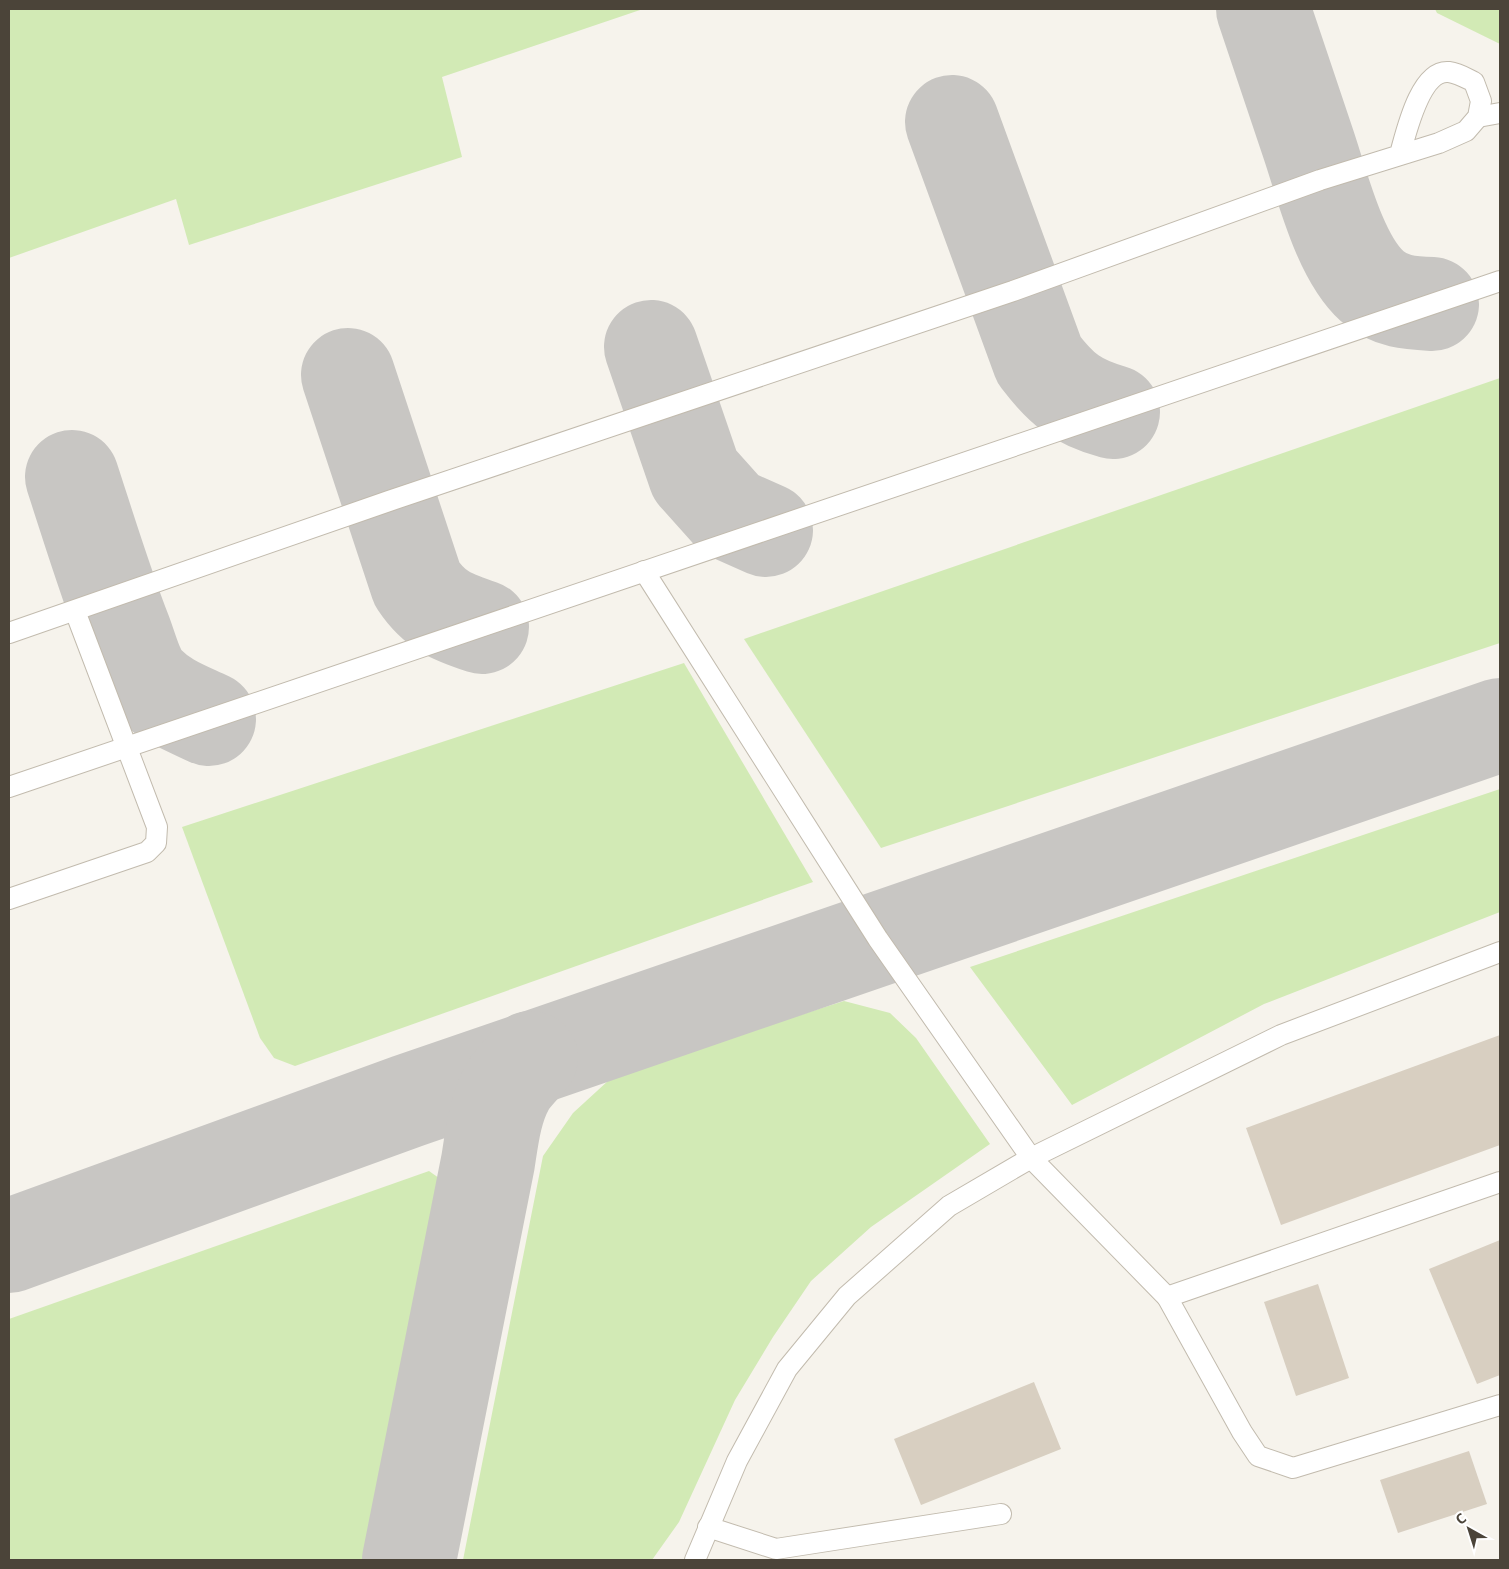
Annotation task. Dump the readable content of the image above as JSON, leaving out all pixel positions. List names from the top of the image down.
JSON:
{
  "north": "top left"
}
